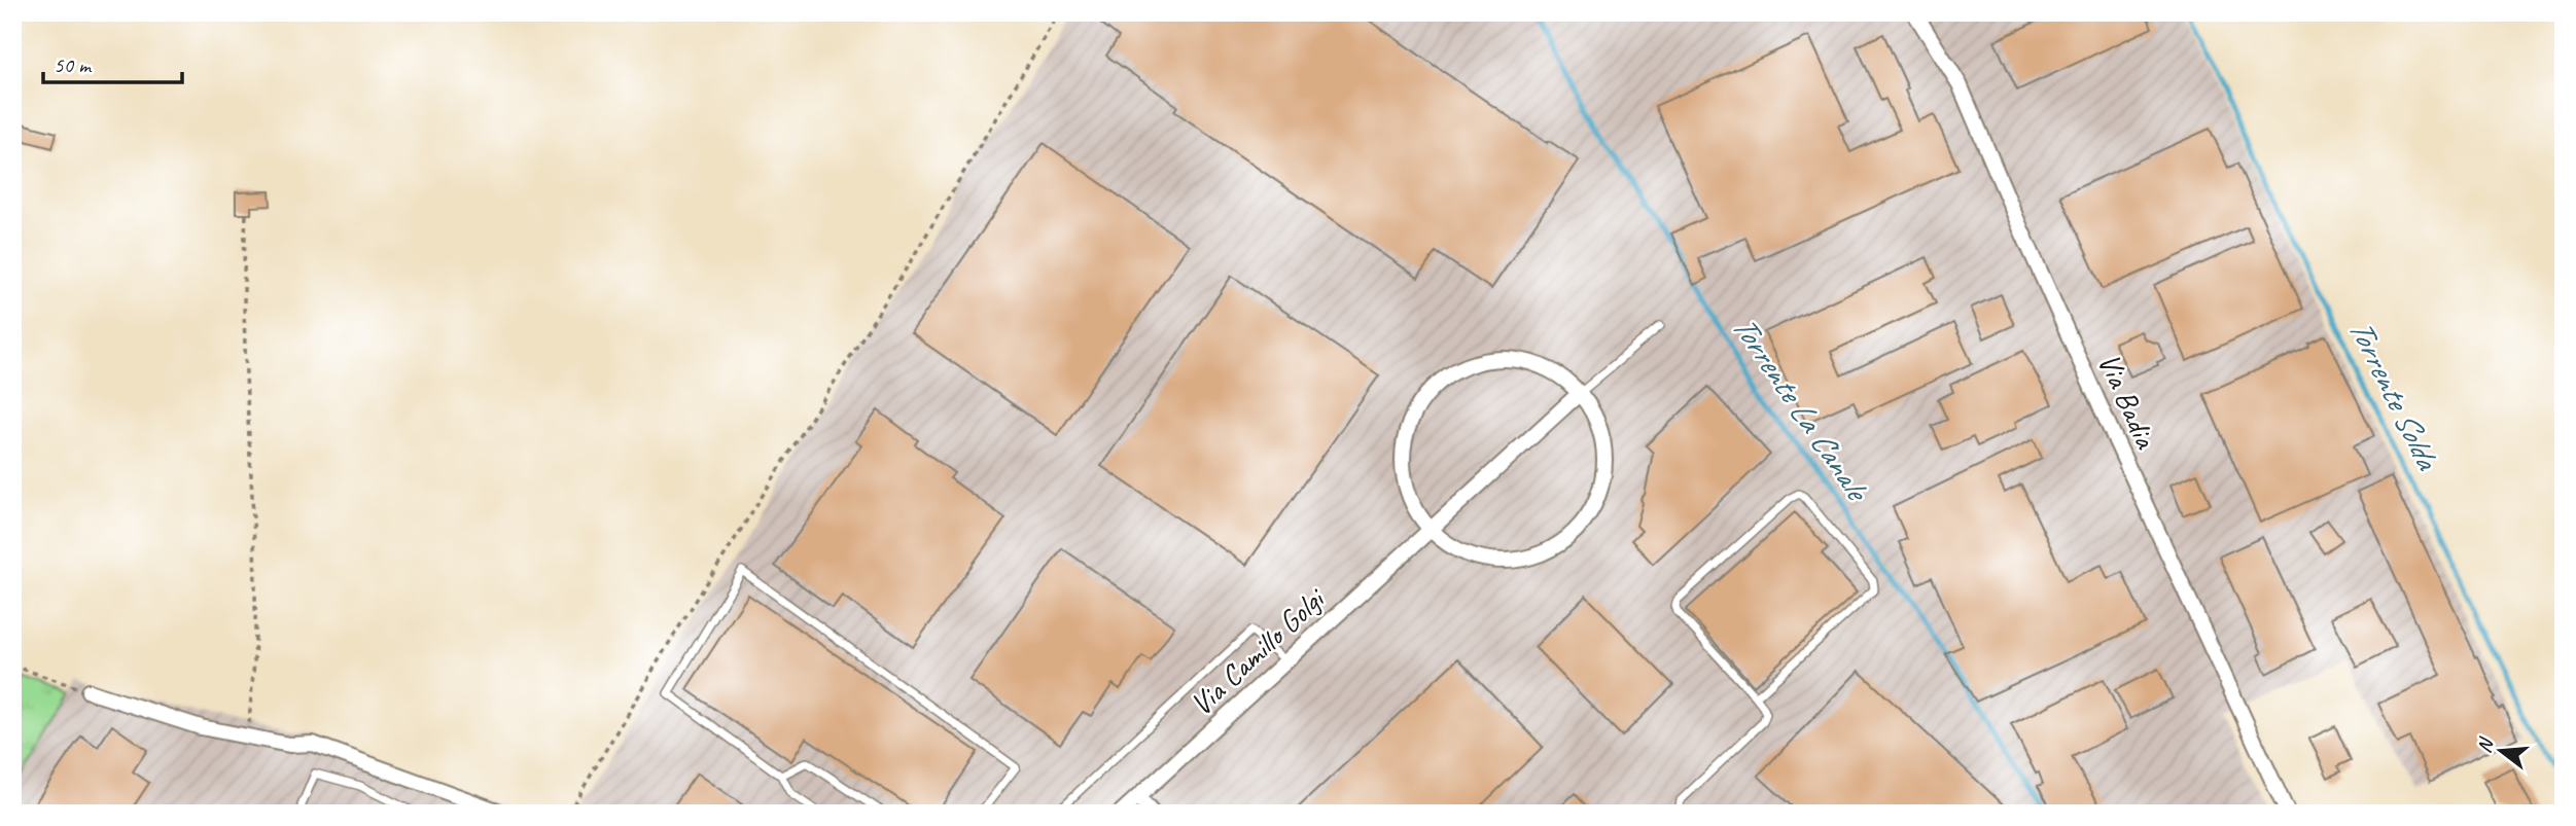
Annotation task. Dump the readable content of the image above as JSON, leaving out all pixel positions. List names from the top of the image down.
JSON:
{
  "streets": {
    "street": ["Via Badia", "Via Camillo Golgi"]
  },
  "water": ["Torrente Solda", "Torrente La Canale"],
  "scale_bar": "50 m",
  "north": "left"
}
